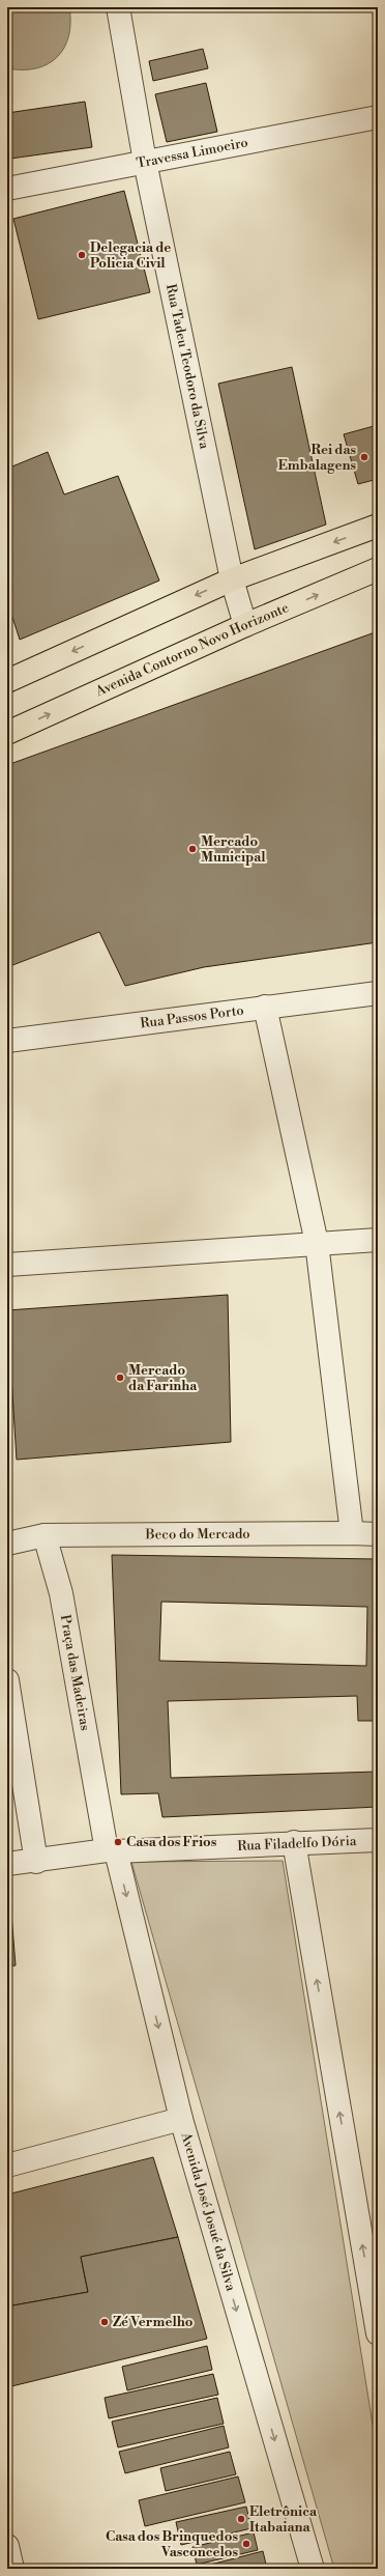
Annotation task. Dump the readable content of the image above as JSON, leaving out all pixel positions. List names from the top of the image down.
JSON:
{
  "streets": {
    "main road": ["Avenida Contorno Novo Horizonte"],
    "street": [
      "Travessa Limoeiro",
      "Rua Tadeu Teodoro da Silva",
      "Rua Passos Porto",
      "Beco do Mercado",
      "Praça das Madeiras",
      "Rua Filadelfo Dória",
      "Avenida José Josué da Silva"
    ]
  },
  "crossings": [
    ["Travessa Limoeiro", "Rua Tadeu Teodoro da Silva"],
    ["Rua Tadeu Teodoro da Silva", "Avenida Contorno Novo Horizonte"],
    ["Beco do Mercado", "Praça das Madeiras"],
    ["Praça das Madeiras", "Rua Filadelfo Dória"],
    ["Praça das Madeiras", "Avenida José Josué da Silva"],
    ["Rua Filadelfo Dória", "Avenida José Josué da Silva"]
  ],
  "places": [
    "Delegacia de Policia Civil",
    "Rei das Embalagens",
    "Mercado Municipal",
    "Mercado da Farinha",
    "Casa dos Frios",
    "Zé Vermelho",
    "Eletrônica Itabaiana",
    "Casa dos Brinquedos Vasconcelos"
  ]
}
